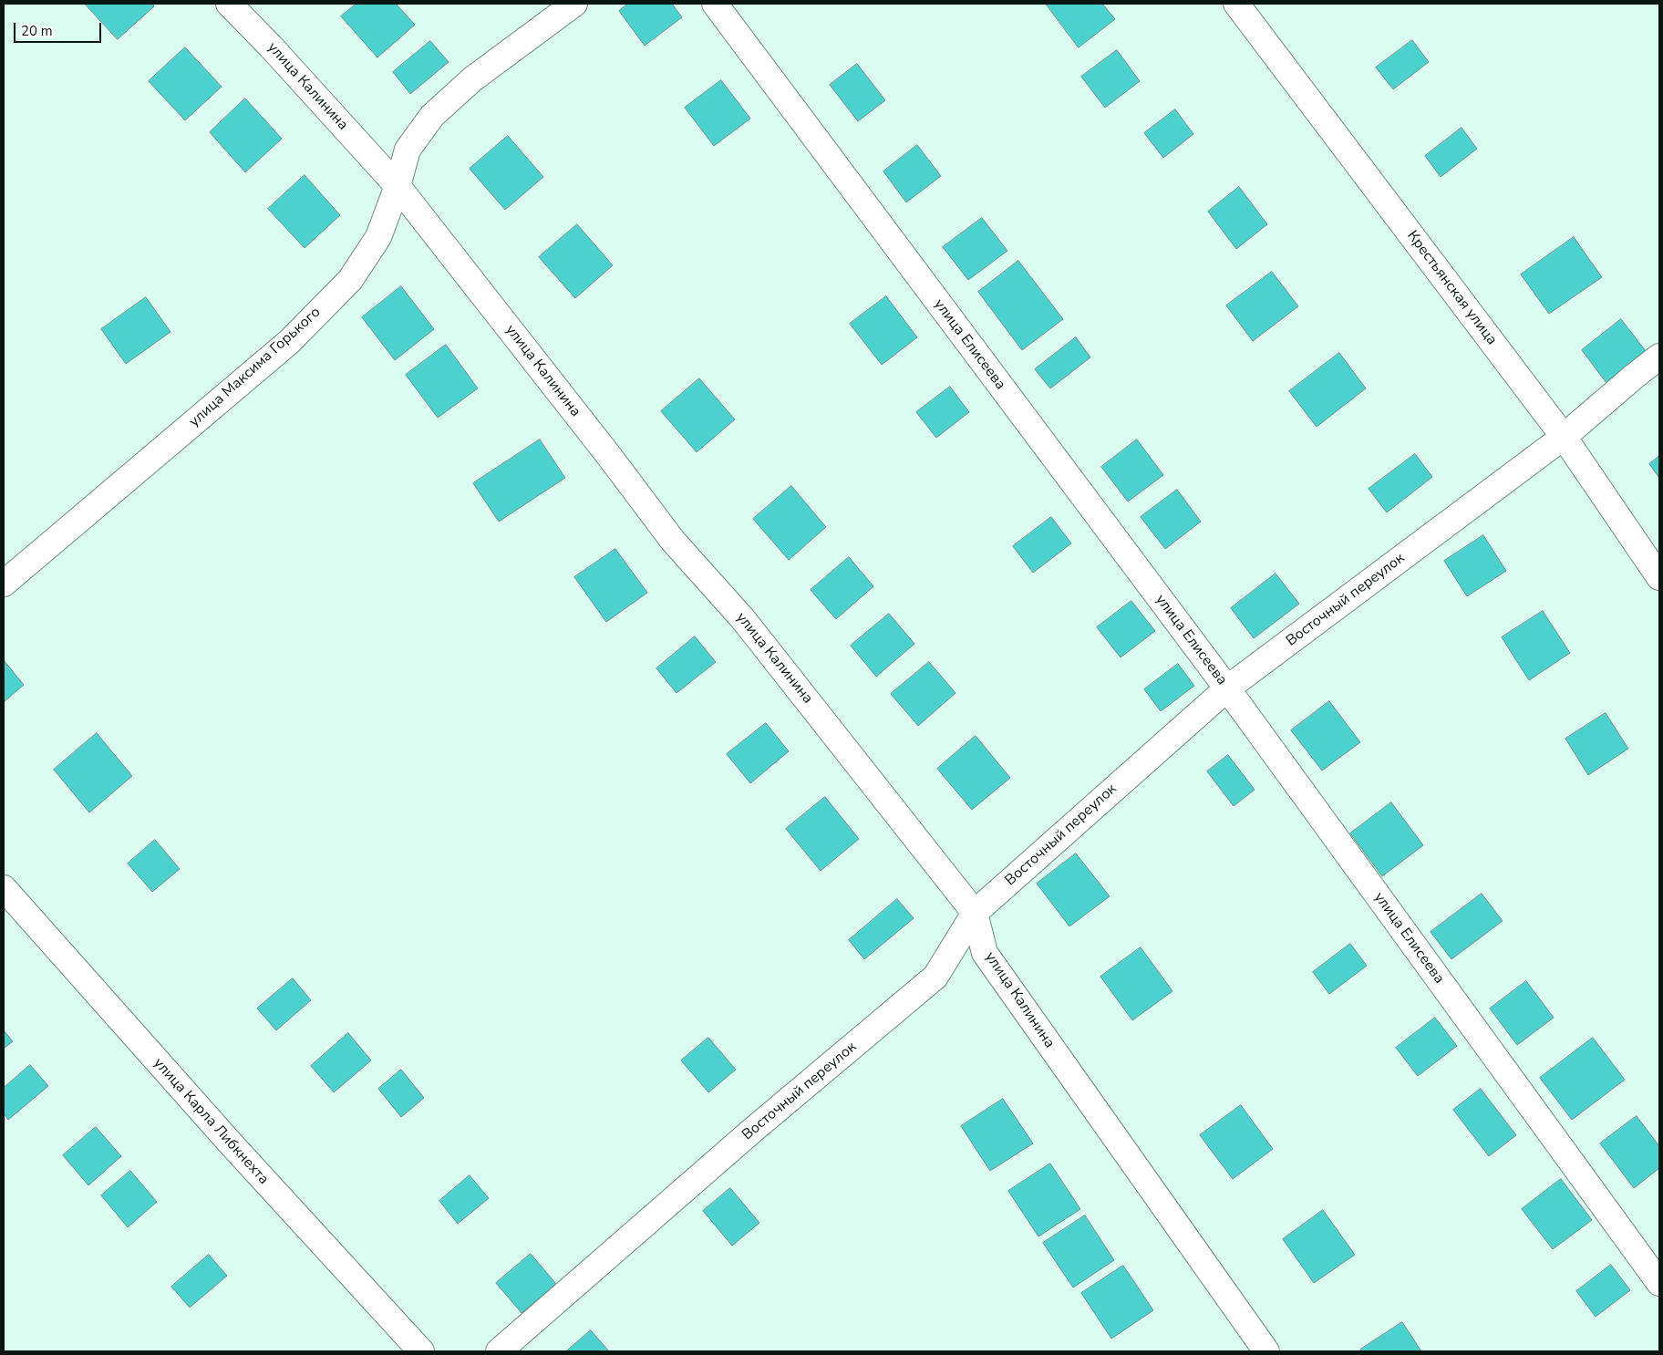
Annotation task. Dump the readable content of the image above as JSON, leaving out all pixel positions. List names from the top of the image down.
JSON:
{
  "streets": {
    "street": [
      "улица Калинина",
      "Крестьянская улица",
      "улица Елисеева",
      "улица Максима Горького",
      "Восточный переулок",
      "улица Карла Либкнехта"
    ]
  },
  "crossings": [
    ["улица Калинина", "улица Максима Горького"],
    ["улица Калинина", "Восточный переулок"],
    ["Крестьянская улица", "Восточный переулок"],
    ["улица Елисеева", "Восточный переулок"]
  ],
  "scale_bar": "20 m"
}
